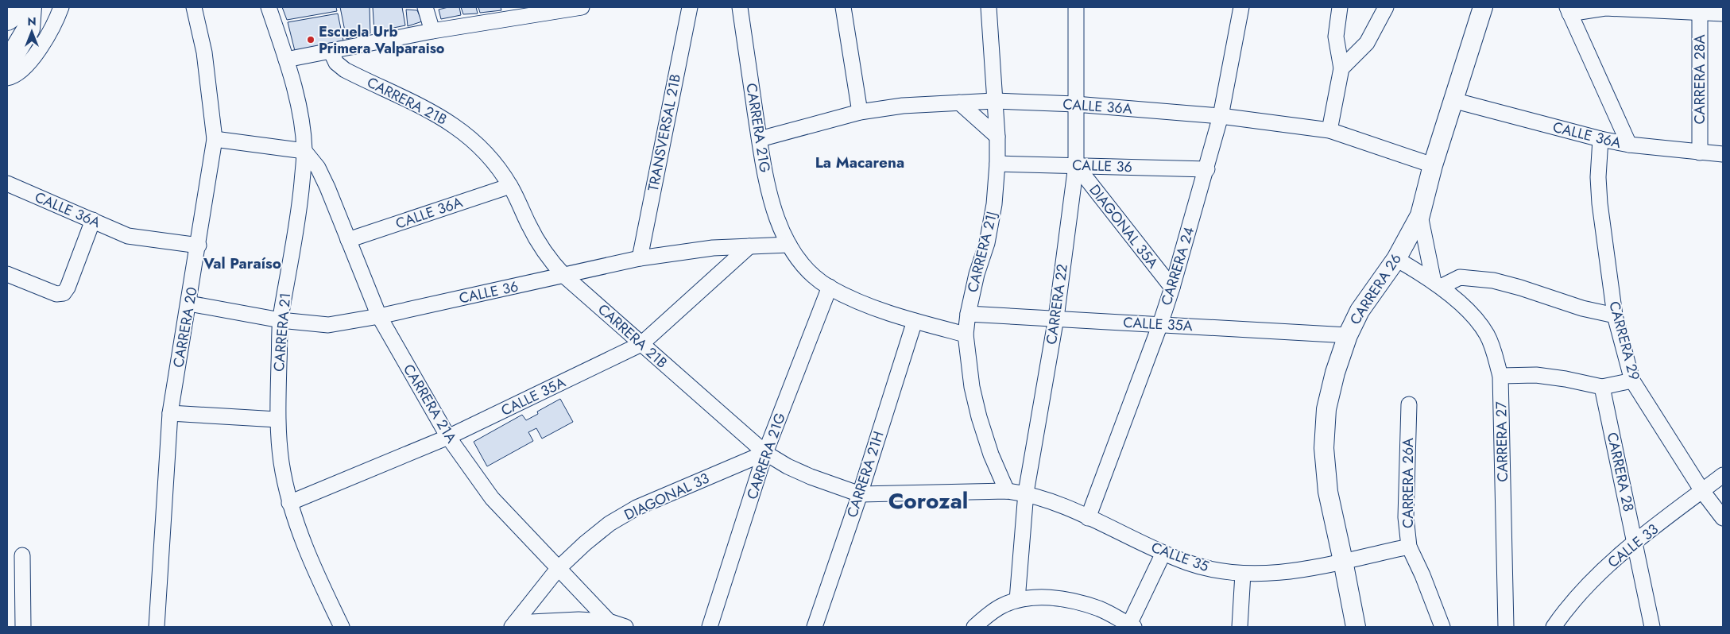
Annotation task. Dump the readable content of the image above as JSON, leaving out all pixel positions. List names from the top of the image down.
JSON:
{
  "streets": {
    "main road": ["CARRERA 26"],
    "street": [
      "CARRERA 28A",
      "CARRERA 21B",
      "CALLE 36A",
      "CARRERA 21G",
      "TRANSVERSAL 21B",
      "CALLE 36",
      "DIAGONAL 35A",
      "CARRERA 21J",
      "CARRERA 24",
      "CARRERA 22",
      "CALLE 35A",
      "CARRERA 20",
      "CARRERA 21",
      "CARRERA 29",
      "CARRERA 21A",
      "CARRERA 27",
      "CARRERA 28",
      "CARRERA 21H",
      "CARRERA 26A",
      "DIAGONAL 33",
      "CALLE 33",
      "CALLE 35"
    ]
  },
  "crossings": [
    ["CARRERA 28A", "CALLE 36A"],
    ["CARRERA 21B", "CALLE 36A"],
    ["CARRERA 21B", "CARRERA 21G"],
    ["CARRERA 21B", "CALLE 36"],
    ["CARRERA 21B", "CARRERA 21J"],
    ["CARRERA 21B", "CALLE 35A"],
    ["CARRERA 21B", "CARRERA 21H"],
    ["CARRERA 21B", "DIAGONAL 33"],
    ["CARRERA 21B", "CALLE 35"],
    ["CALLE 36A", "CARRERA 21G"],
    ["CALLE 36A", "CARRERA 21J"],
    ["CALLE 36A", "CARRERA 24"],
    ["CALLE 36A", "CARRERA 26"],
    ["CALLE 36A", "CARRERA 22"],
    ["CALLE 36A", "CARRERA 20"],
    ["CALLE 36A", "CARRERA 29"],
    ["CALLE 36A", "CARRERA 21A"],
    ["CARRERA 21G", "CALLE 36"],
    ["CARRERA 21G", "DIAGONAL 33"],
    ["TRANSVERSAL 21B", "CALLE 36"],
    ["CALLE 36", "DIAGONAL 35A"],
    ["CALLE 36", "CARRERA 21J"],
    ["CALLE 36", "CARRERA 24"],
    ["CALLE 36", "CARRERA 22"],
    ["CALLE 36", "CALLE 35A"],
    ["CALLE 36", "CARRERA 20"],
    ["CALLE 36", "CARRERA 21"],
    ["CALLE 36", "CARRERA 21A"],
    ["DIAGONAL 35A", "CARRERA 24"],
    ["DIAGONAL 35A", "CARRERA 22"],
    ["CARRERA 21J", "CALLE 35A"],
    ["CARRERA 21J", "CALLE 35"],
    ["CARRERA 24", "CALLE 35A"],
    ["CARRERA 24", "CALLE 35"],
    ["CARRERA 26", "CALLE 35A"],
    ["CARRERA 26", "CARRERA 27"],
    ["CARRERA 26", "CALLE 35"],
    ["CARRERA 22", "CALLE 35A"],
    ["CARRERA 22", "CALLE 35"],
    ["CALLE 35A", "CARRERA 21"],
    ["CALLE 35A", "CARRERA 21A"],
    ["CARRERA 21", "CARRERA 21A"],
    ["CARRERA 29", "CALLE 33"],
    ["CARRERA 21A", "DIAGONAL 33"],
    ["CARRERA 28", "CALLE 33"],
    ["CARRERA 26A", "CALLE 35"]
  ],
  "districts": ["La Macarena", "Val Paraíso", "Corozal"],
  "places": ["Escuela Urb Primera Valparaiso"],
  "north": "top"
}
